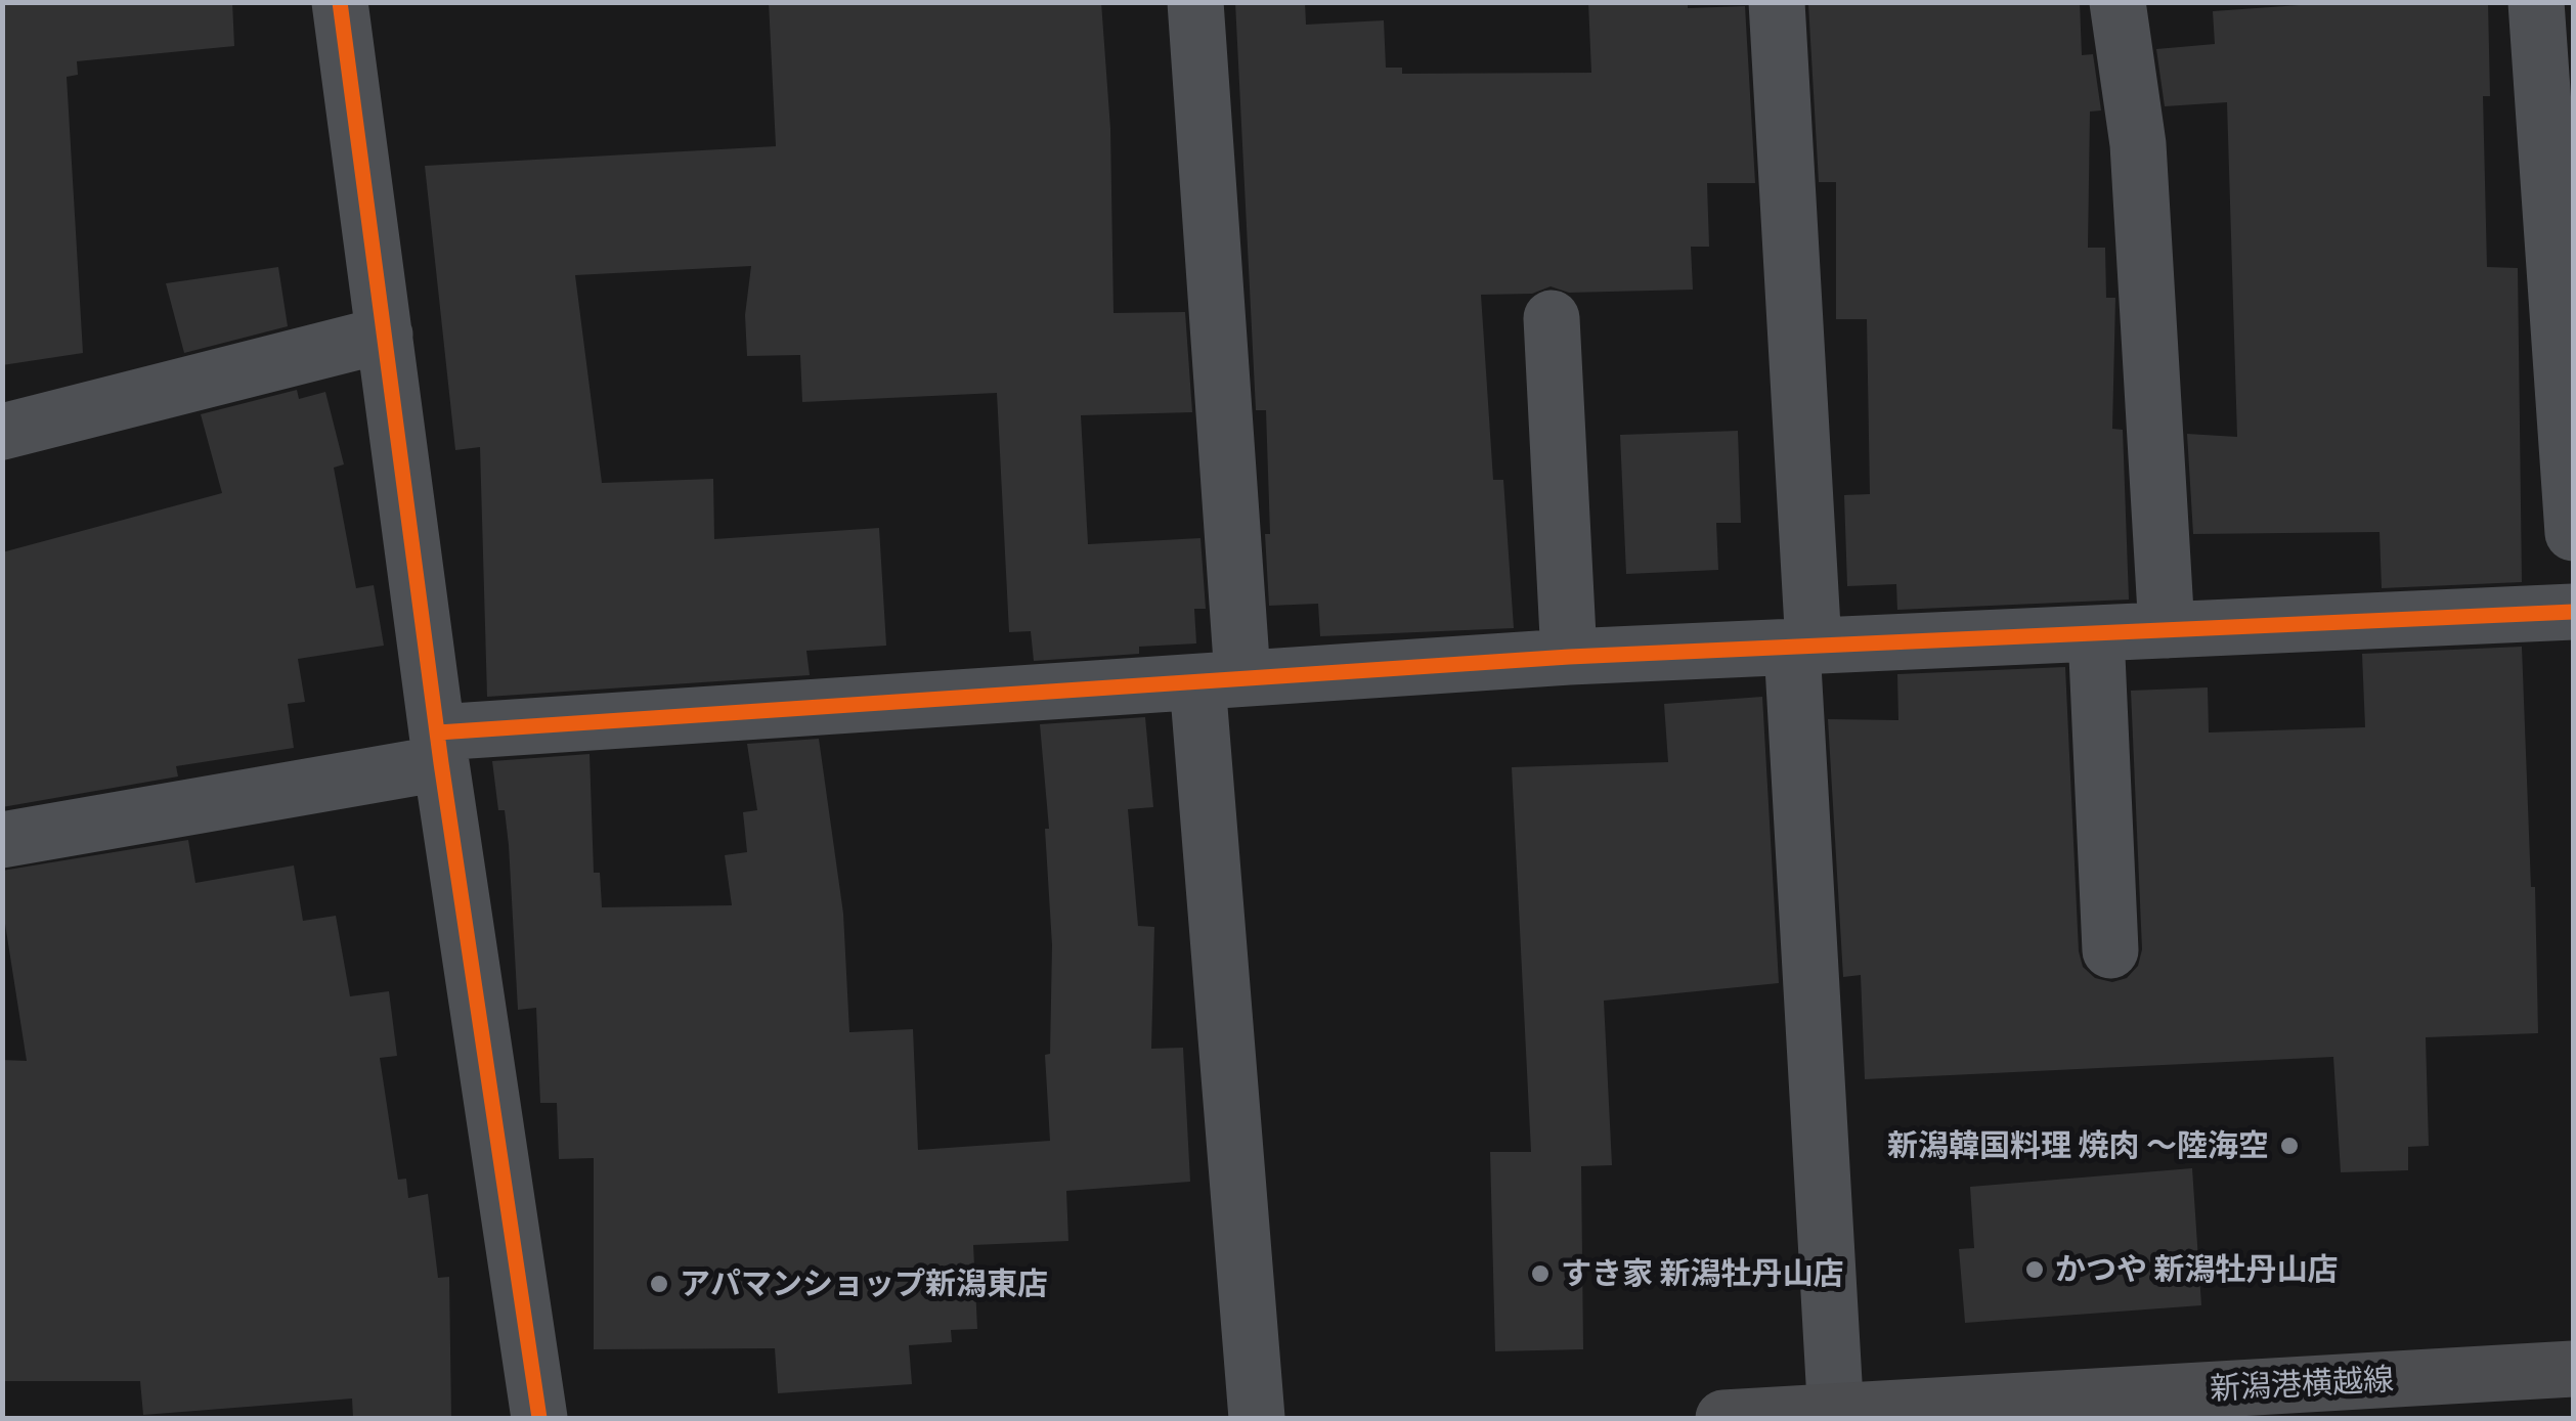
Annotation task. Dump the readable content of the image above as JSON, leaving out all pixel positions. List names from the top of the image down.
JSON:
{
  "streets": {
    "main road": ["新潟港横越線"]
  },
  "places": [
    "新潟韓国料理 焼肉 ～陸海空",
    "かつや 新潟牡丹山店",
    "すき家 新潟牡丹山店",
    "アパマンショップ新潟東店"
  ]
}
